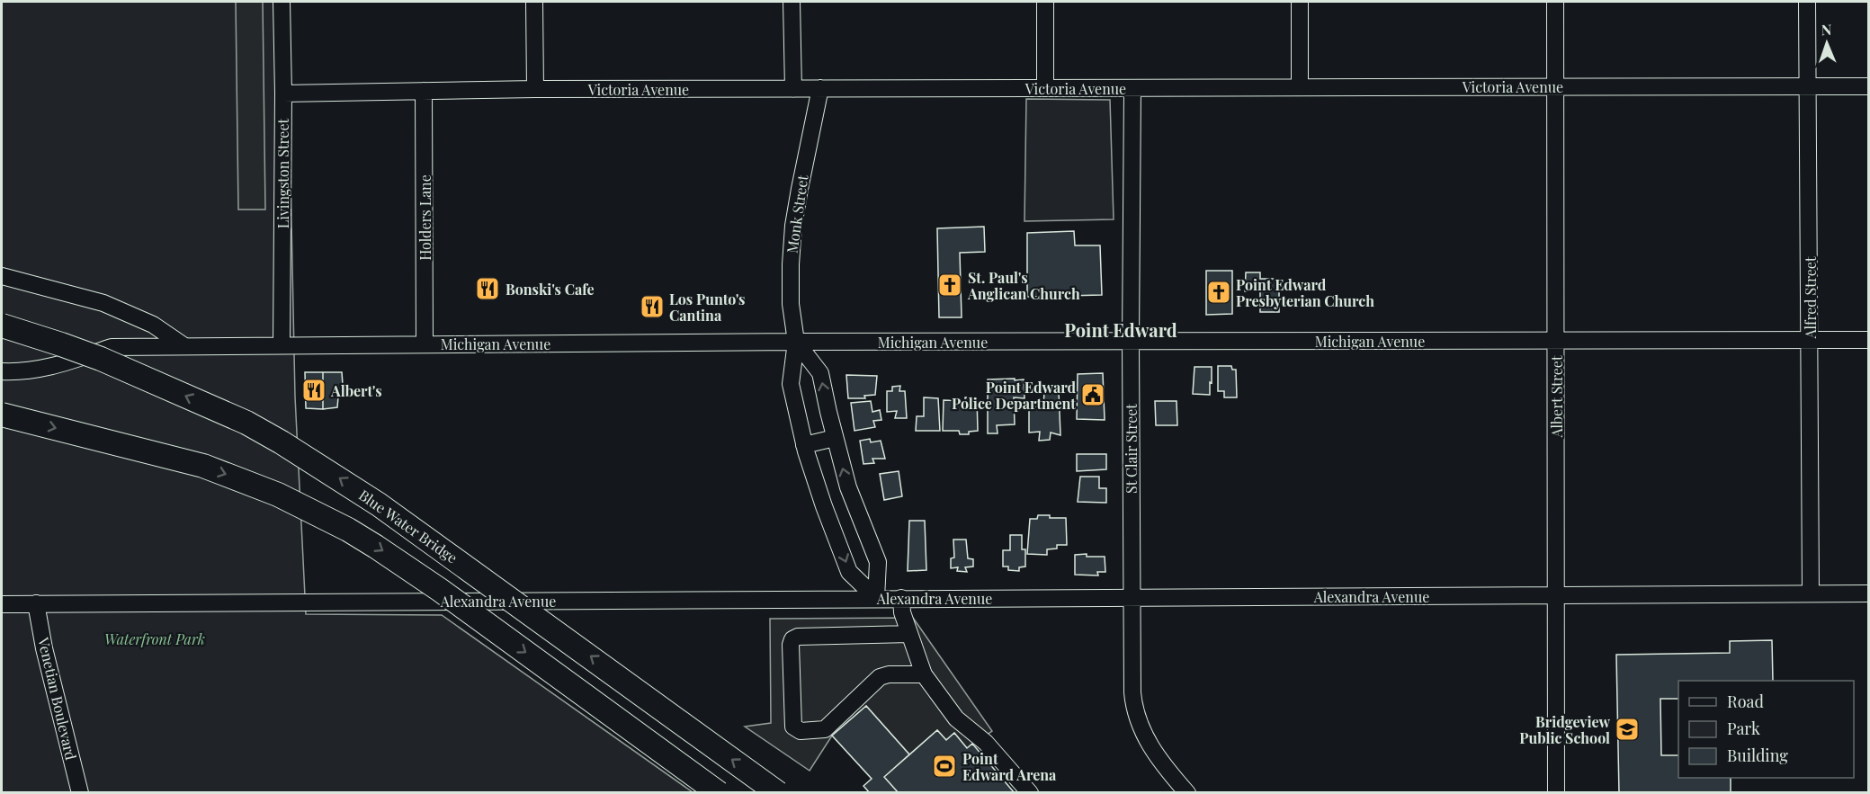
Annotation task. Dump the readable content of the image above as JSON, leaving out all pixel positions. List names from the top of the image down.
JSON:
{
  "streets": {
    "highway": ["Blue Water Bridge"],
    "street": [
      "Victoria Avenue",
      "Livingston Street",
      "Monk Street",
      "Holders Lane",
      "Alfred Street",
      "Michigan Avenue",
      "Albert Street",
      "St Clair Street",
      "Alexandra Avenue",
      "Venetian Boulevard"
    ]
  },
  "crossings": [
    ["Victoria Avenue", "Livingston Street"],
    ["Victoria Avenue", "Monk Street"],
    ["Victoria Avenue", "Holders Lane"],
    ["Victoria Avenue", "Alfred Street"],
    ["Victoria Avenue", "Albert Street"],
    ["Victoria Avenue", "St Clair Street"],
    ["Livingston Street", "Michigan Avenue"],
    ["Monk Street", "Michigan Avenue"],
    ["Monk Street", "Alexandra Avenue"],
    ["Holders Lane", "Michigan Avenue"],
    ["Alfred Street", "Michigan Avenue"],
    ["Alfred Street", "Alexandra Avenue"],
    ["Michigan Avenue", "Albert Street"],
    ["Michigan Avenue", "St Clair Street"],
    ["Albert Street", "Alexandra Avenue"],
    ["St Clair Street", "Alexandra Avenue"],
    ["Alexandra Avenue", "Venetian Boulevard"]
  ],
  "districts": ["Point Edward"],
  "parks": ["Waterfront Park"],
  "places": {
    "church": ["St. Paul's Anglican Church", "Point Edward Presbyterian Church"],
    "restaurant": ["Bonski's Cafe", "Los Punto's Cantina", "Albert's"],
    "public building": ["Point Edward Police Department"],
    "school or university": ["Bridgeview Public School"],
    "sports": ["Point Edward Arena"]
  },
  "legend": ["Road", "Park", "Building"],
  "north": "top"
}
